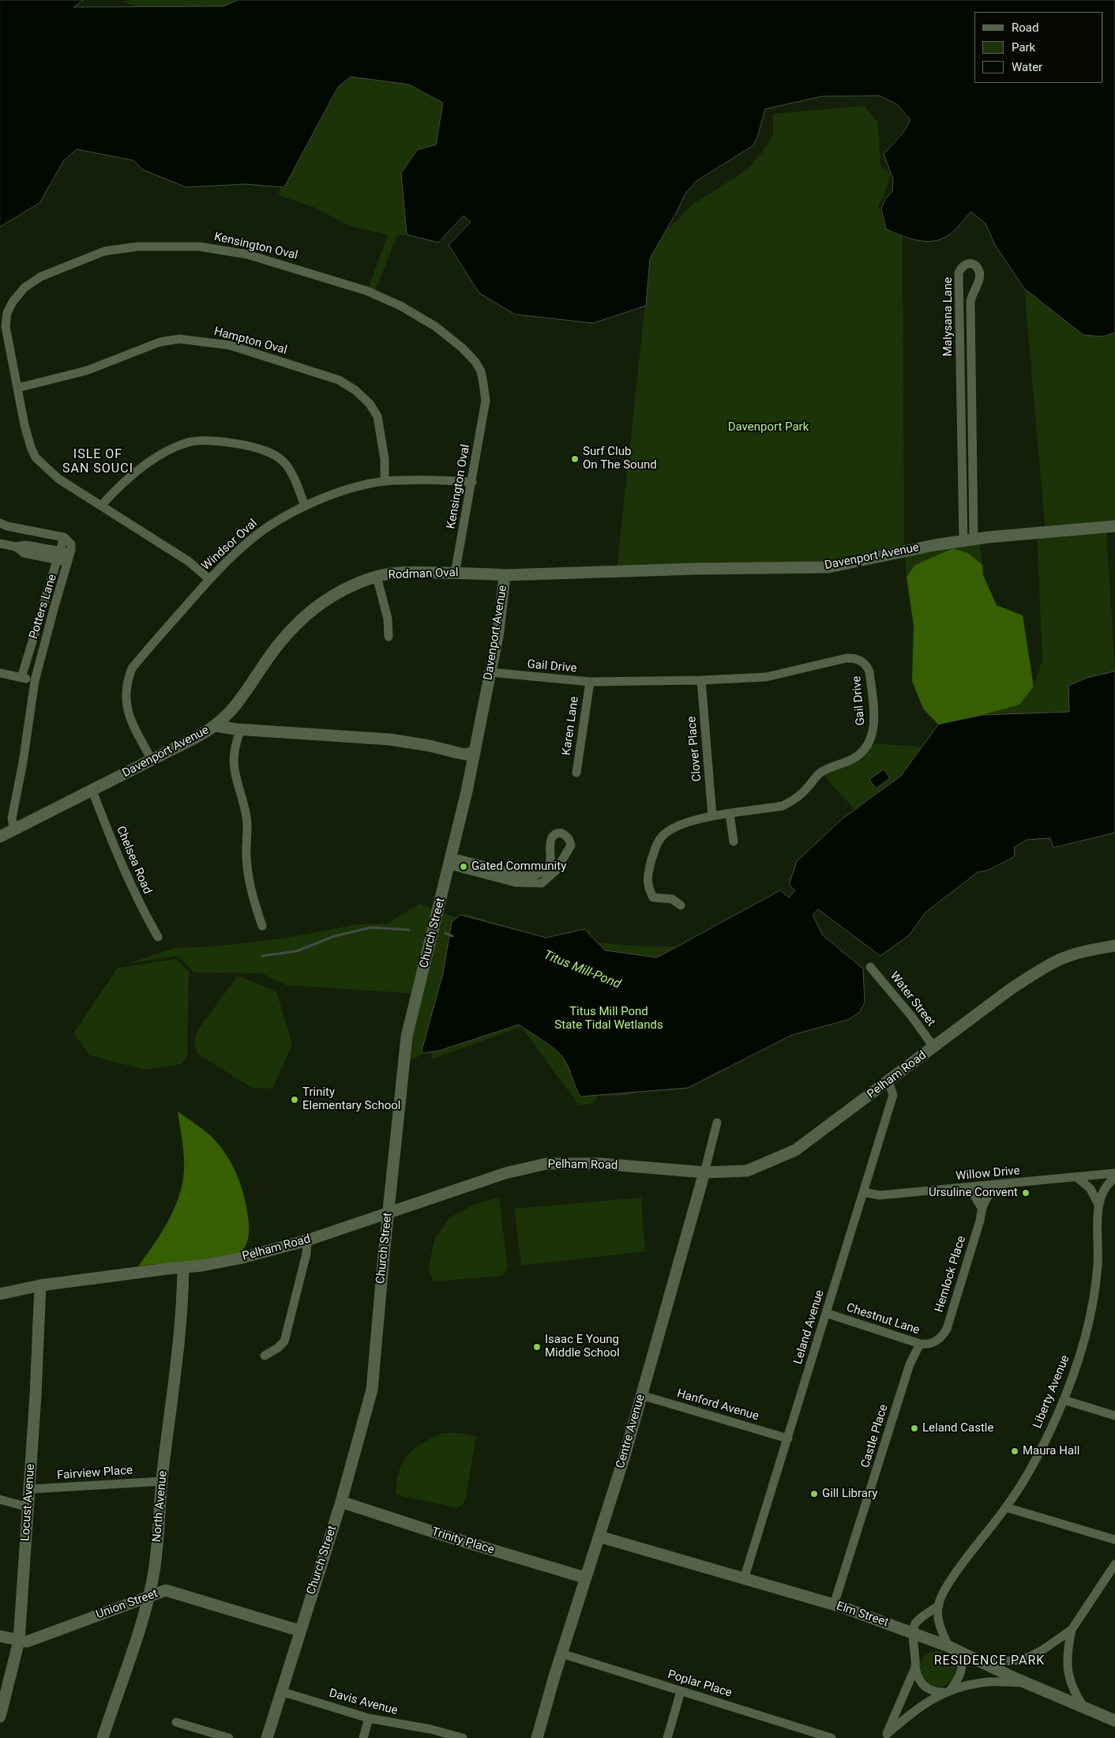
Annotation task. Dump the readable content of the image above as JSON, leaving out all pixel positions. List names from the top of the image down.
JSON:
{
  "streets": {
    "street": [
      "Kensington Oval",
      "Malysana Lane",
      "Hampton Oval",
      "Windsor Oval",
      "Davenport Avenue",
      "Rodman Oval",
      "Potters Lane",
      "Gail Drive",
      "Karen Lane",
      "Clover Place",
      "Chelsea Road",
      "Church Street",
      "Water Street",
      "Pelham Road",
      "Willow Drive",
      "Hemlock Place",
      "Chestnut Lane",
      "Leland Avenue",
      "Liberty Avenue",
      "Hanford Avenue",
      "Centre Avenue",
      "Castle Place",
      "Fairview Place",
      "Locust Avenue",
      "North Avenue",
      "Trinity Place",
      "Union Street",
      "Elm Street",
      "Poplar Place",
      "Davis Avenue"
    ]
  },
  "crossings": [
    ["Kensington Oval", "Hampton Oval"],
    ["Kensington Oval", "Windsor Oval"],
    ["Kensington Oval", "Rodman Oval"],
    ["Malysana Lane", "Davenport Avenue"],
    ["Hampton Oval", "Windsor Oval"],
    ["Windsor Oval", "Davenport Avenue"],
    ["Davenport Avenue", "Rodman Oval"],
    ["Davenport Avenue", "Potters Lane"],
    ["Davenport Avenue", "Gail Drive"],
    ["Davenport Avenue", "Chelsea Road"],
    ["Davenport Avenue", "Church Street"],
    ["Gail Drive", "Karen Lane"],
    ["Gail Drive", "Clover Place"],
    ["Church Street", "Pelham Road"],
    ["Church Street", "Trinity Place"],
    ["Church Street", "Union Street"],
    ["Church Street", "Davis Avenue"],
    ["Water Street", "Pelham Road"],
    ["Pelham Road", "Leland Avenue"],
    ["Pelham Road", "Centre Avenue"],
    ["Pelham Road", "Locust Avenue"],
    ["Pelham Road", "North Avenue"],
    ["Willow Drive", "Hemlock Place"],
    ["Willow Drive", "Leland Avenue"],
    ["Hemlock Place", "Chestnut Lane"],
    ["Chestnut Lane", "Leland Avenue"],
    ["Chestnut Lane", "Castle Place"],
    ["Leland Avenue", "Hanford Avenue"],
    ["Leland Avenue", "Elm Street"],
    ["Liberty Avenue", "Elm Street"],
    ["Hanford Avenue", "Centre Avenue"],
    ["Centre Avenue", "Trinity Place"],
    ["Centre Avenue", "Elm Street"],
    ["Centre Avenue", "Poplar Place"],
    ["Castle Place", "Elm Street"],
    ["Fairview Place", "Locust Avenue"],
    ["Fairview Place", "North Avenue"],
    ["Locust Avenue", "Union Street"],
    ["North Avenue", "Union Street"]
  ],
  "districts": ["ISLE OF SAN SOUCI", "RESIDENCE PARK"],
  "water": ["Titus Mill-Pond"],
  "parks": ["Davenport Park", "Titus Mill Pond State Tidal Wetlands"],
  "places": [
    "Surf Club On The Sound",
    "Gated Community",
    "Trinity Elementary School",
    "Ursuline Convent",
    "Isaac E Young Middle School",
    "Leland Castle",
    "Maura Hall",
    "Gill Library"
  ],
  "legend": ["Road", "Park", "Water"]
}
